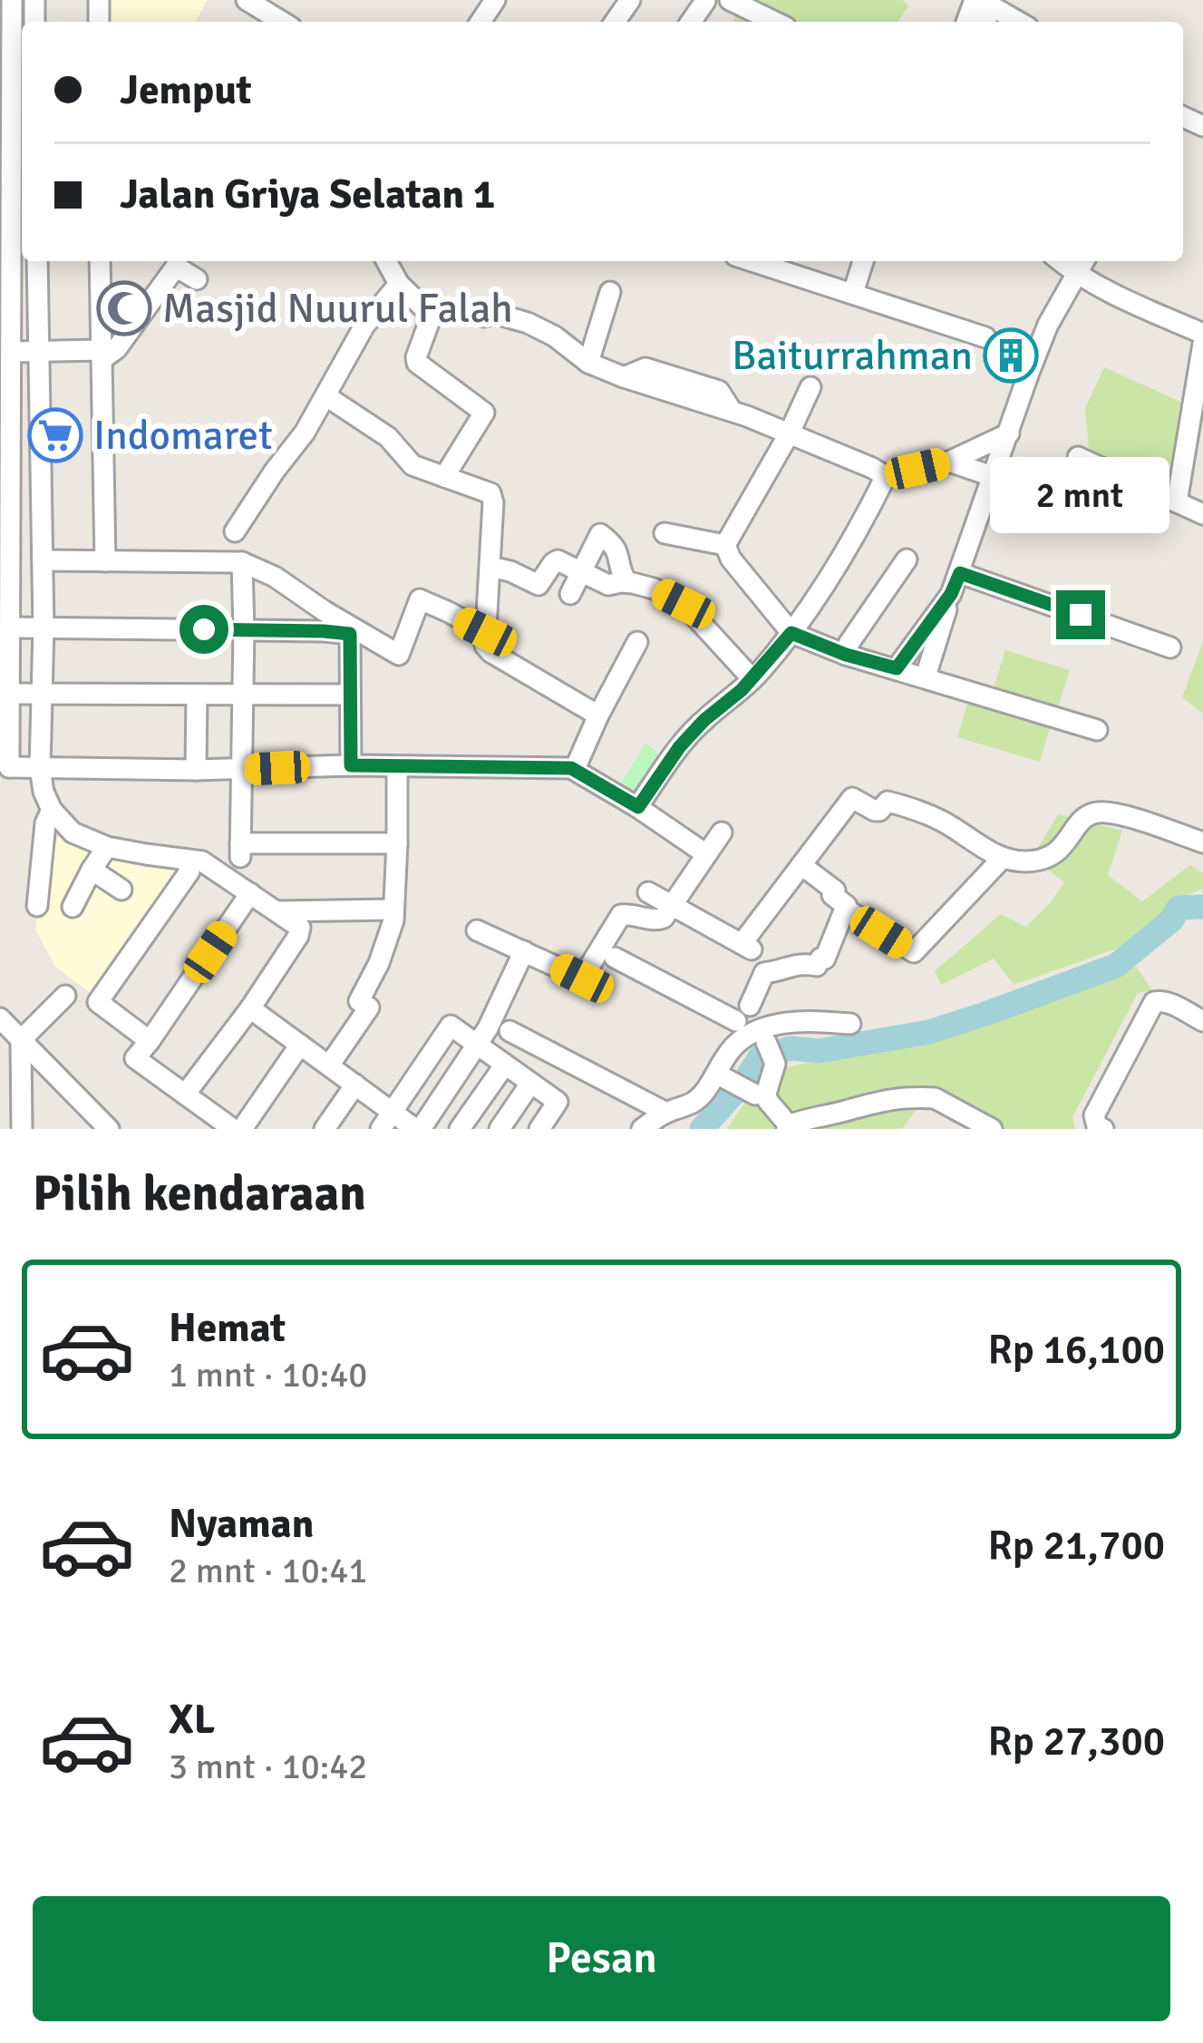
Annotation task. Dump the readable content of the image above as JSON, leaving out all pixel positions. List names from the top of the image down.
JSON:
{
  "places": {
    "mosque": ["Masjid Nuurul Falah"],
    "building": ["Baiturrahman"],
    "supermarket": ["Indomaret"]
  },
  "page": {
    "banner": ["Jemput", "Jalan Griya Selatan 1"],
    "bubble": "2 mnt",
    "heading": "Pilih kendaraan",
    "list": [
      {
        "name": "Hemat",
        "note": "1 mnt · 10:40",
        "value": "Rp 16,100"
      },
      {
        "name": "Nyaman",
        "note": "2 mnt · 10:41",
        "value": "Rp 21,700"
      },
      {
        "name": "XL",
        "note": "3 mnt · 10:42",
        "value": "Rp 27,300"
      }
    ],
    "buttons": "Pesan"
  }
}
